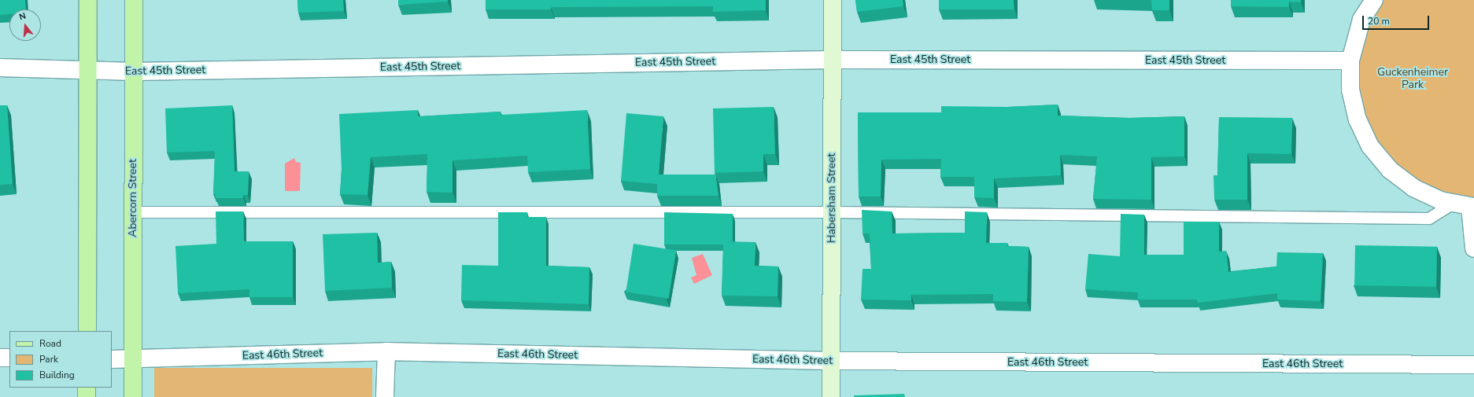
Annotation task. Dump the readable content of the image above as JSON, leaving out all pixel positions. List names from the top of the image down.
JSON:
{
  "streets": {
    "main road": ["Abercorn Street"],
    "street": ["East 45th Street", "Habersham Street", "East 46th Street"]
  },
  "crossings": [
    ["East 45th Street", "Abercorn Street"],
    ["East 45th Street", "Habersham Street"],
    ["Abercorn Street", "East 46th Street"],
    ["Habersham Street", "East 46th Street"]
  ],
  "parks": ["Guckenheimer Park"],
  "legend": ["Road", "Park", "Building"],
  "scale_bar": "20 m",
  "north": "top"
}
